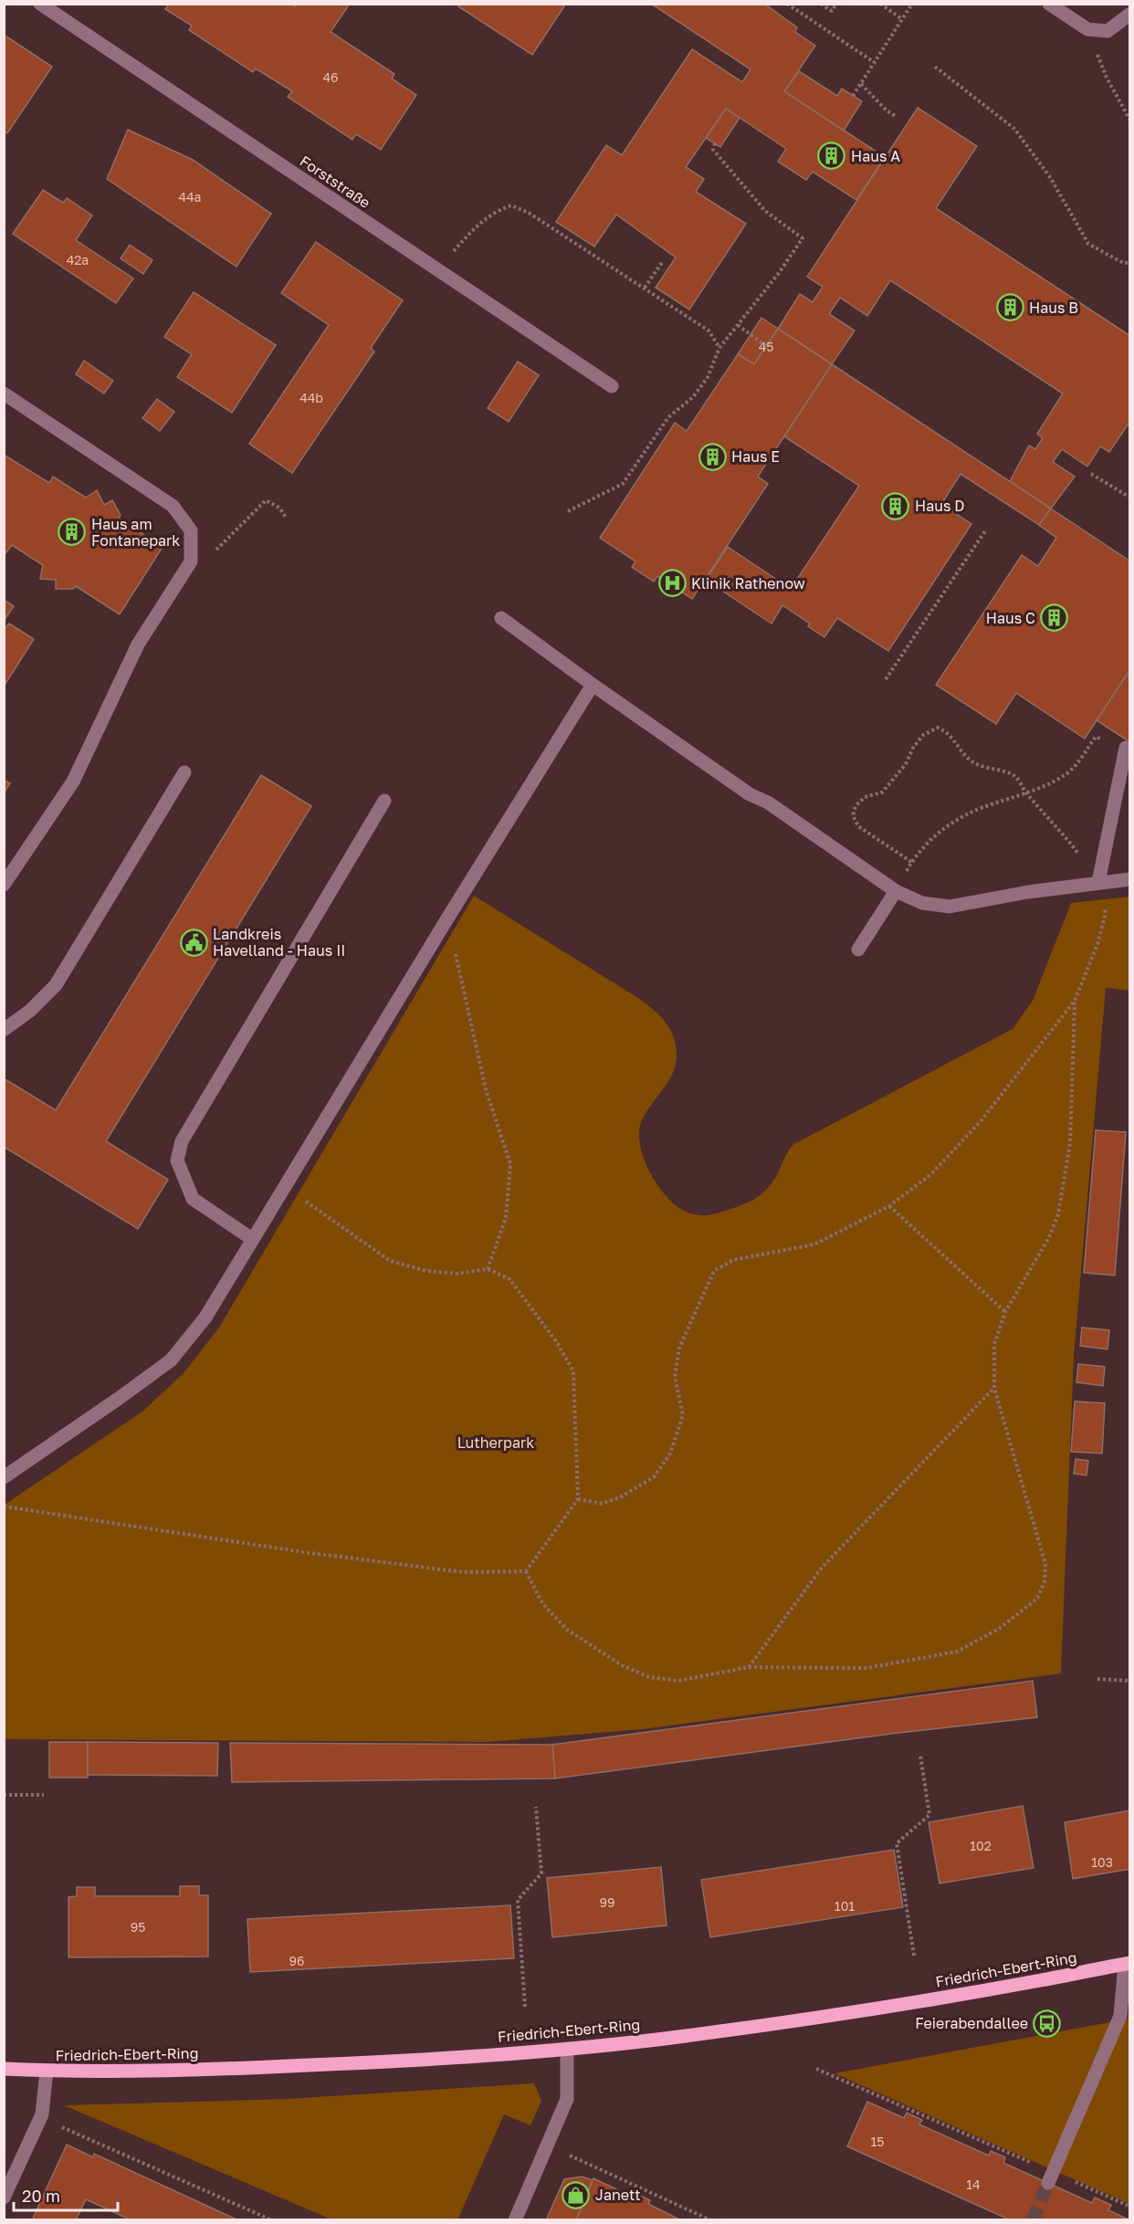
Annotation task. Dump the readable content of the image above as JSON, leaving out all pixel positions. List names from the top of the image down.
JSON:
{
  "streets": {
    "main road": ["Friedrich-Ebert-Ring"],
    "street": ["Forststraße"]
  },
  "parks": ["Lutherpark"],
  "places": {
    "building": [
      "Haus A",
      "Haus B",
      "Haus E",
      "Haus D",
      "Haus am Fontanepark",
      "Haus C"
    ],
    "hospital": ["Klinik Rathenow"],
    "public building": ["Landkreis Havelland - Haus II"],
    "bus stop": ["Feierabendallee"],
    "shop": ["Janett"]
  },
  "house_numbers": [
    "46",
    "44a",
    "42a",
    "45",
    "44b",
    "102",
    "103",
    "99",
    "101",
    "95",
    "96",
    "15",
    "14"
  ],
  "scale_bar": "20 m"
}
